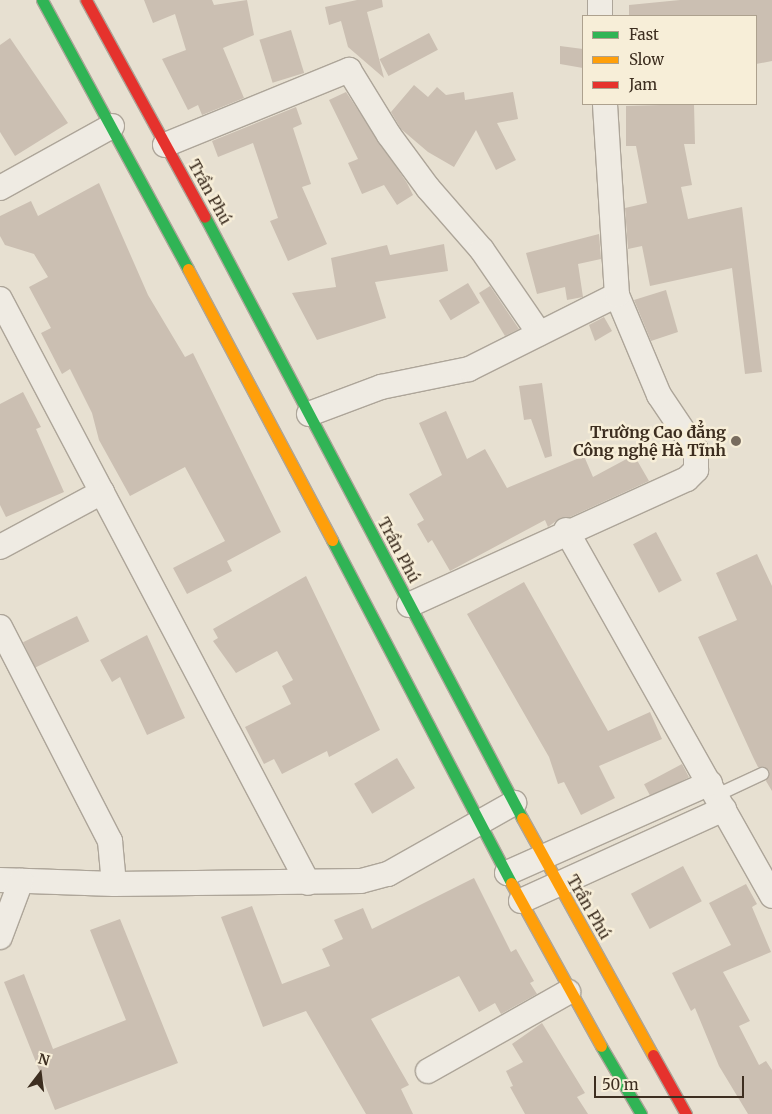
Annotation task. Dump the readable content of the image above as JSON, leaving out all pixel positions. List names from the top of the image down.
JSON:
{
  "streets": {
    "main road": ["Trần Phú"]
  },
  "places": ["Trường Cao đẳng Công nghệ Hà Tĩnh"],
  "legend": ["Fast", "Slow", "Jam"],
  "scale_bar": "50 m",
  "north": "top"
}
